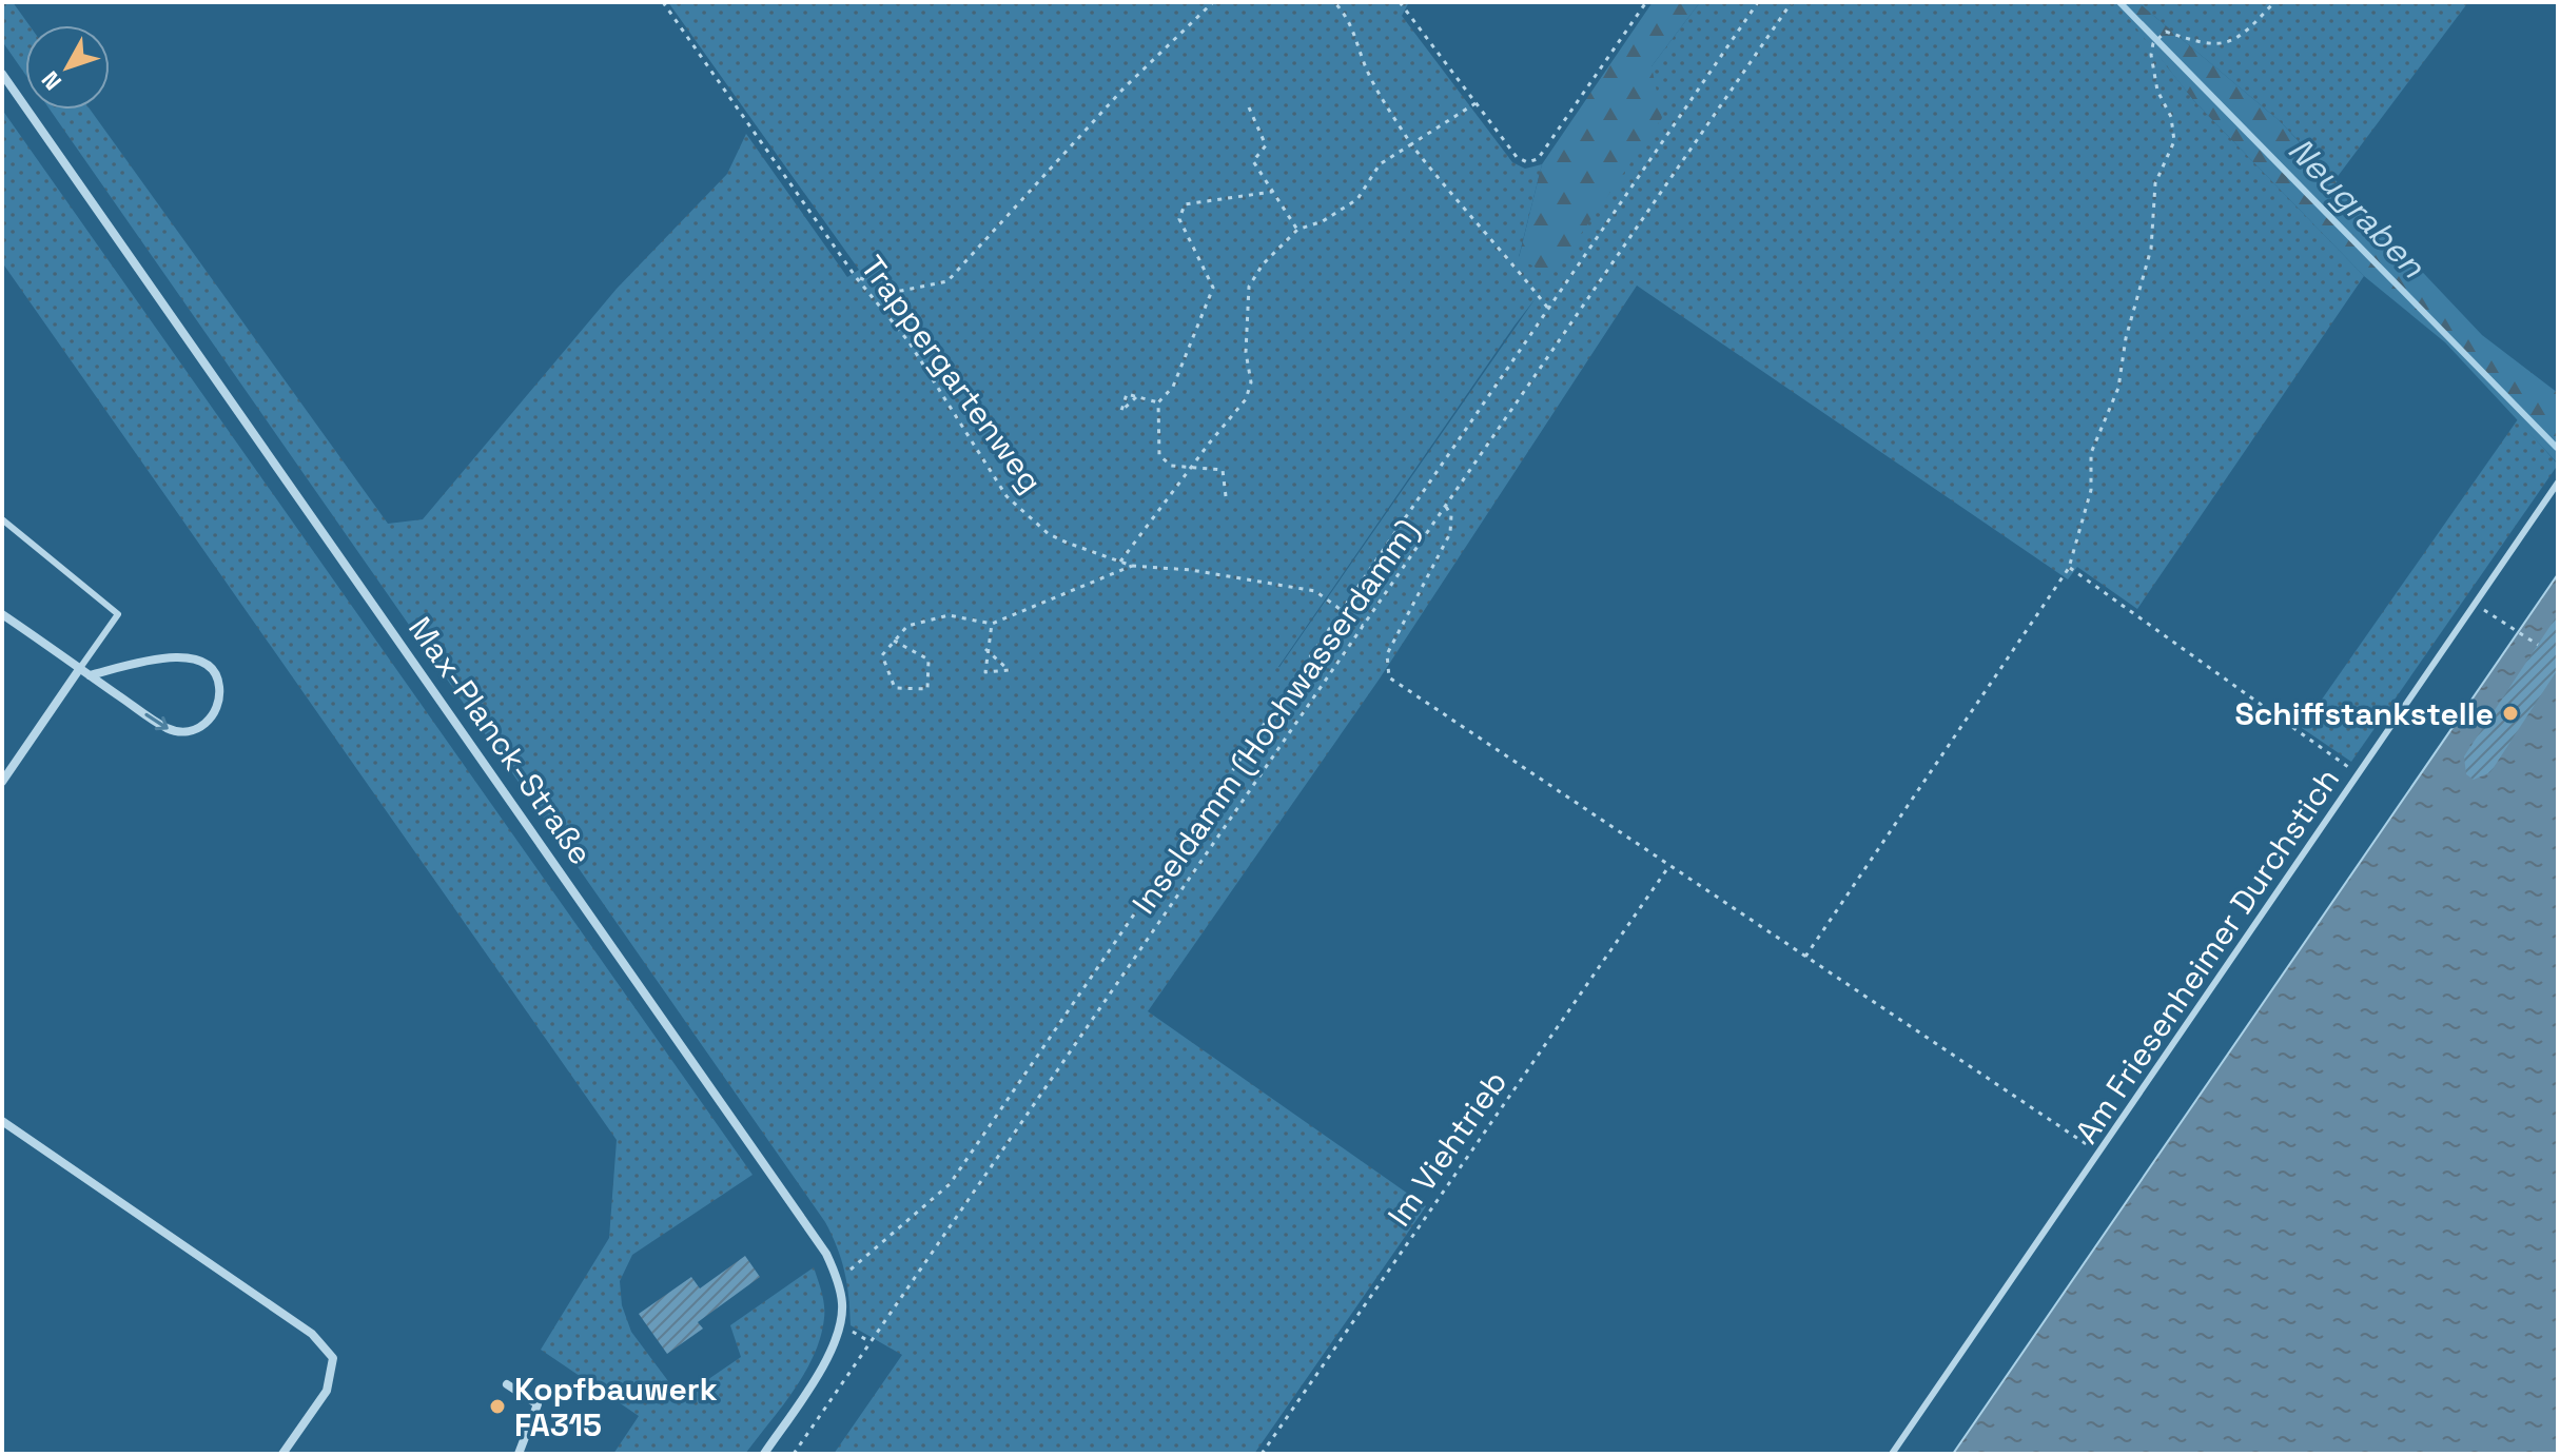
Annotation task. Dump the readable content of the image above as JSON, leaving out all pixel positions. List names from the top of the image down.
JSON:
{
  "streets": {
    "street": ["Max-Planck-Straße"],
    "lane": ["Am Friesenheimer Durchstich"],
    "path": ["Trappergartenweg", "Inseldamm (Hochwasserdamm)", "Im Viehtrieb"]
  },
  "crossings": [
    ["Trappergartenweg", "Inseldamm (Hochwasserdamm)"]
  ],
  "water": ["Neugraben"],
  "places": ["Schiffstankstelle", "Kopfbauwerk FA315"],
  "north": "bottom left"
}
